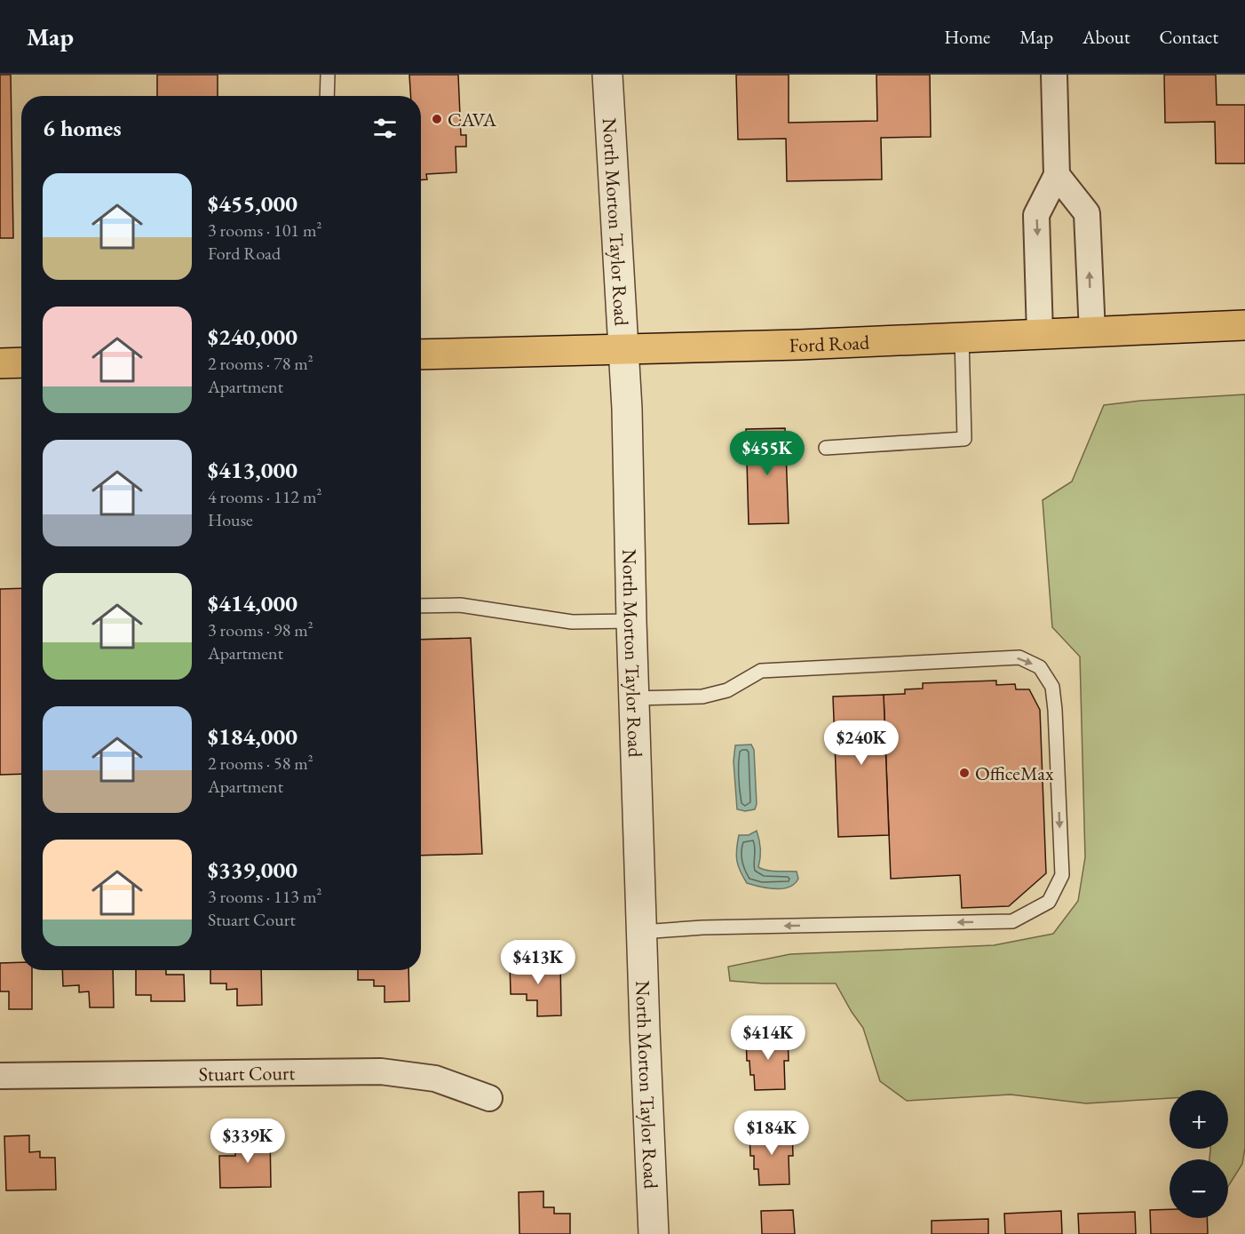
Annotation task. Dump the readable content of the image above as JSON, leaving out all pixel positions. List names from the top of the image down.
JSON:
{
  "streets": {
    "main road": ["Ford Road"],
    "street": ["North Morton Taylor Road", "Stuart Court"]
  },
  "crossings": [
    ["North Morton Taylor Road", "Ford Road"]
  ],
  "places": ["CAVA", "OfficeMax"],
  "page": {
    "header": "Map",
    "nav": [
      "Home",
      "Map",
      "About",
      "Contact"
    ],
    "heading": "6 homes",
    "list": [
      {
        "name": "$455,000",
        "note": "3 rooms · 101 m² · Ford Road"
      },
      {
        "name": "$240,000",
        "note": "2 rooms · 78 m² · Apartment"
      },
      {
        "name": "$413,000",
        "note": "4 rooms · 112 m² · House"
      },
      {
        "name": "$414,000",
        "note": "3 rooms · 98 m² · Apartment"
      },
      {
        "name": "$184,000",
        "note": "2 rooms · 58 m² · Apartment"
      },
      {
        "name": "$339,000",
        "note": "3 rooms · 113 m² · Stuart Court"
      }
    ],
    "price": [
      "$455K",
      "$240K",
      "$413K",
      "$414K",
      "$184K",
      "$339K"
    ],
    "map_buttons": ["+", "−"]
  }
}
